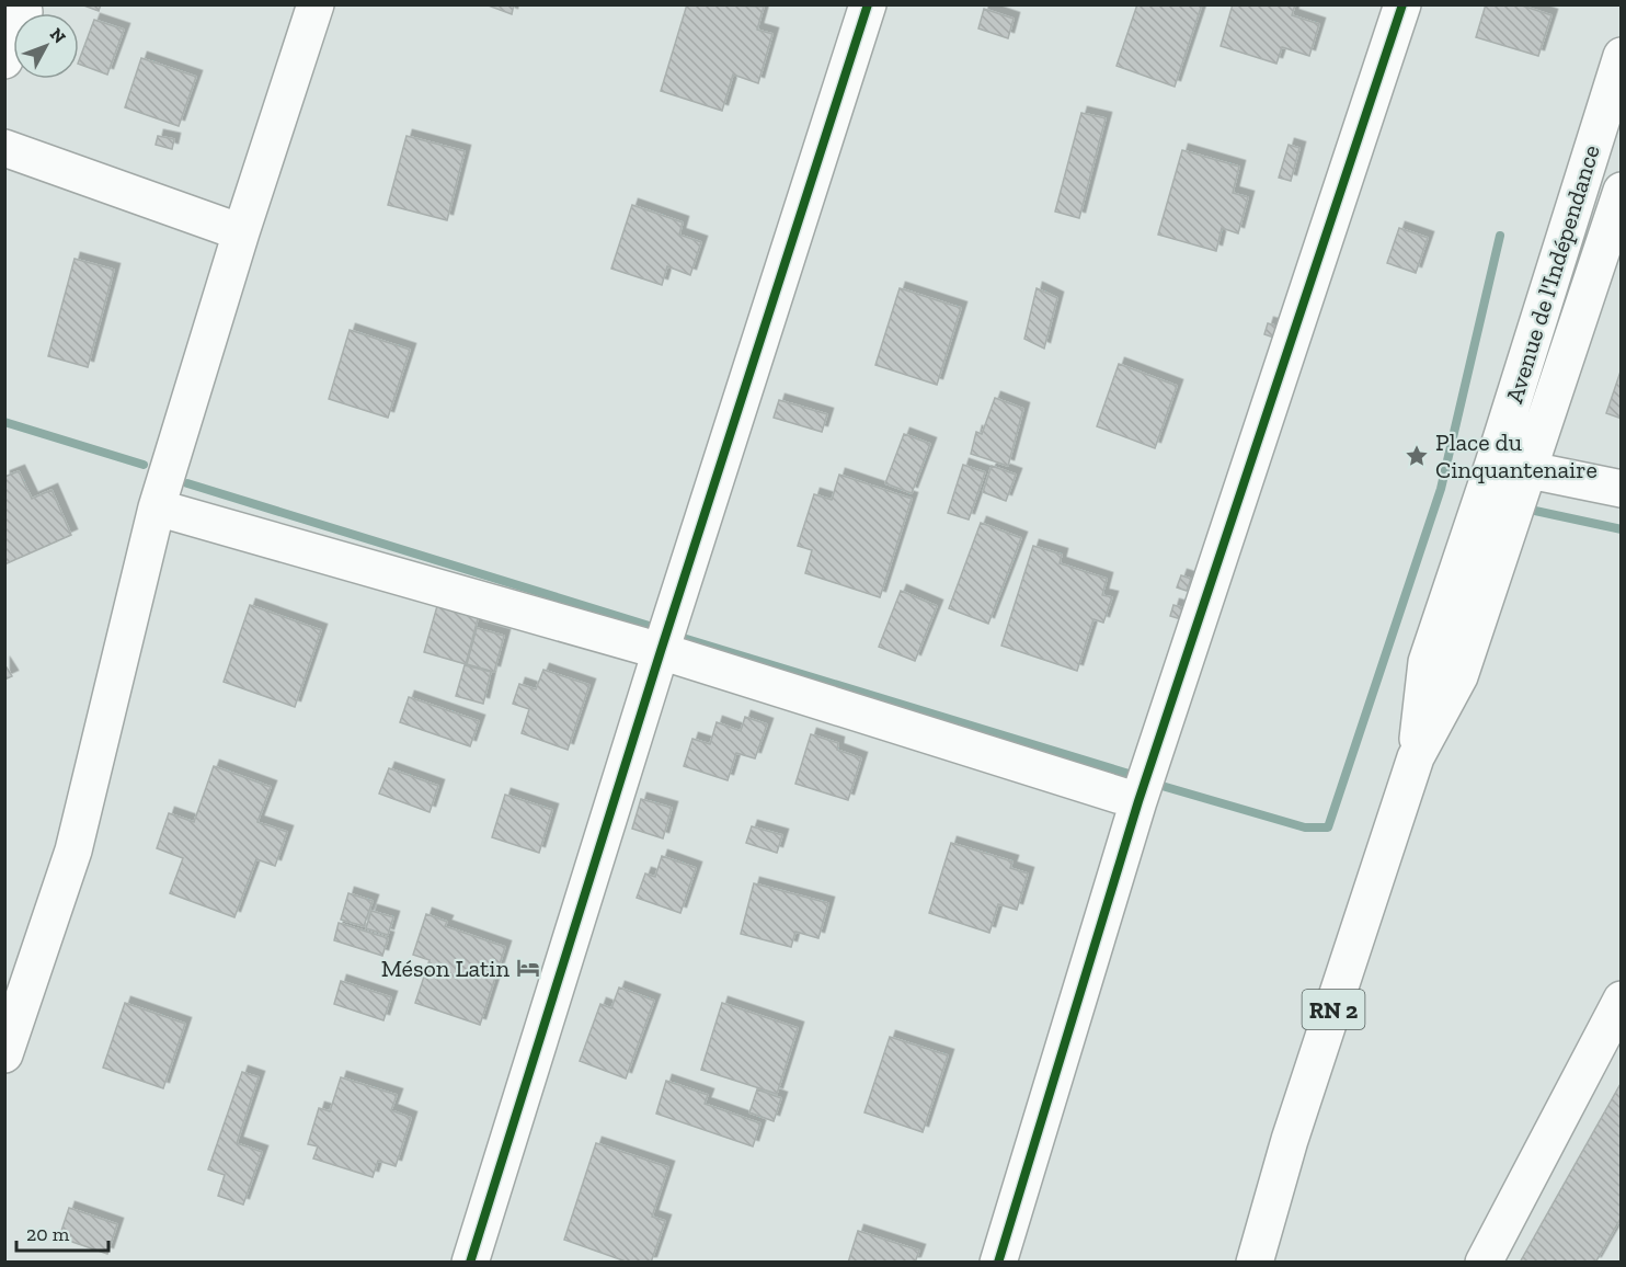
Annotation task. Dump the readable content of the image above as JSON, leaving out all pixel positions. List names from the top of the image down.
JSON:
{
  "streets": {
    "street": ["Avenue de l'Indépendance", "RN 2"]
  },
  "places": {
    "place": ["Place du Cinquantenaire"],
    "hotel": ["Méson Latin"]
  },
  "scale_bar": "20 m",
  "north": "top right"
}
